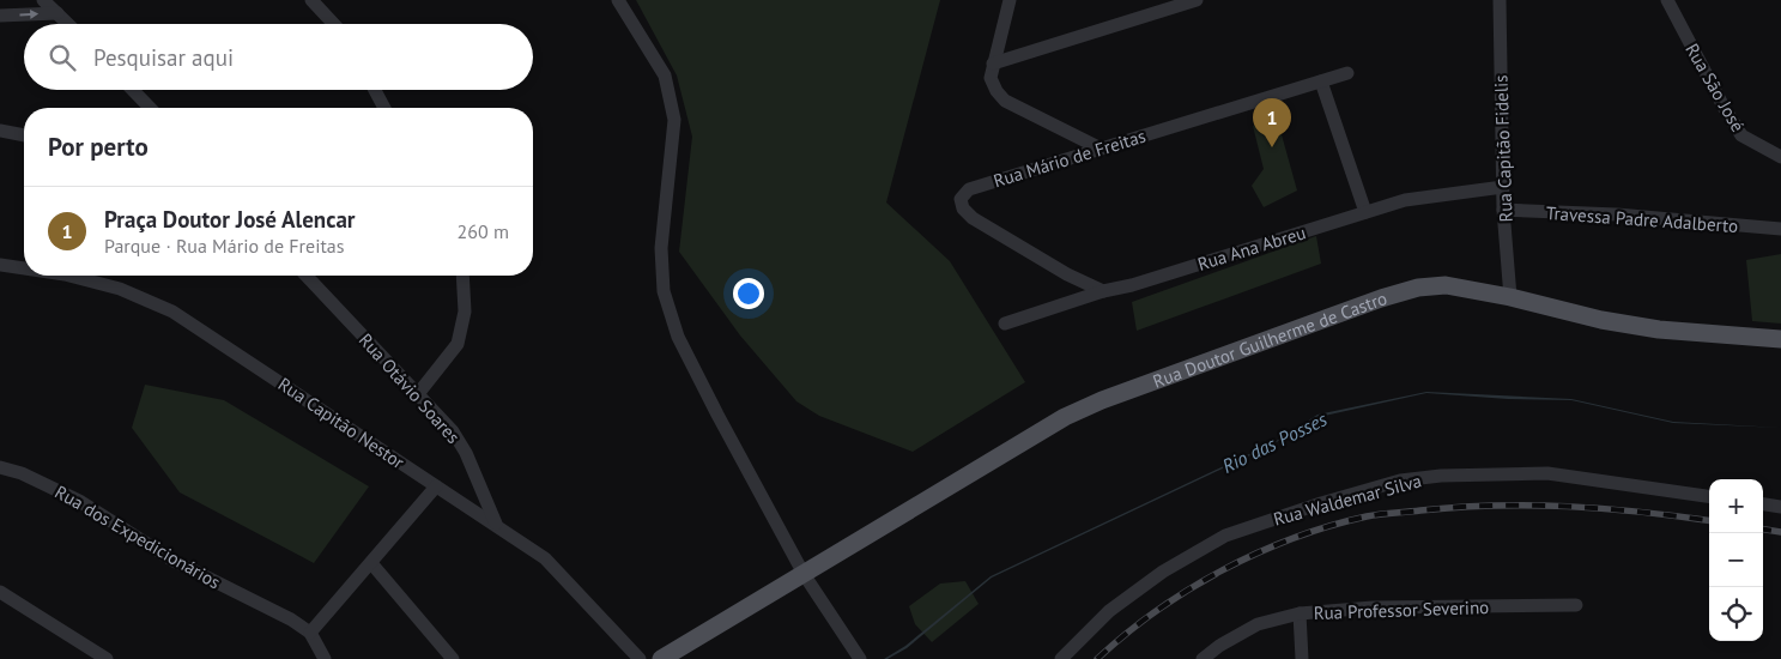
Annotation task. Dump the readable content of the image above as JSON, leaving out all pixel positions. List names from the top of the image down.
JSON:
{
  "streets": {
    "main road": ["Rua Doutor Guilherme de Castro"],
    "street": [
      "Rua São José",
      "Rua Capitão Fidelis",
      "Rua Mário de Freitas",
      "Travessa Padre Adalberto",
      "Rua Ana Abreu",
      "Rua Otávio Soares",
      "Rua Capitão Nestor",
      "Rua Waldemar Silva",
      "Rua dos Expedicionários",
      "Rua Professor Severino"
    ]
  },
  "crossings": [
    ["Rua Capitão Fidelis", "Travessa Padre Adalberto"],
    ["Rua Capitão Fidelis", "Rua Ana Abreu"],
    ["Rua Capitão Fidelis", "Rua Doutor Guilherme de Castro"],
    ["Rua Mário de Freitas", "Rua Ana Abreu"],
    ["Rua Otávio Soares", "Rua Capitão Nestor"]
  ],
  "water": ["Rio das Posses"],
  "page": {
    "search": "Pesquisar aqui",
    "pins": "1",
    "heading": "Por perto",
    "list": [
      {
        "mark": "1",
        "name": "Praça Doutor José Alencar",
        "note": "Parque · Rua Mário de Freitas",
        "value": "260 m"
      }
    ],
    "map_buttons": ["+", "−"]
  }
}
